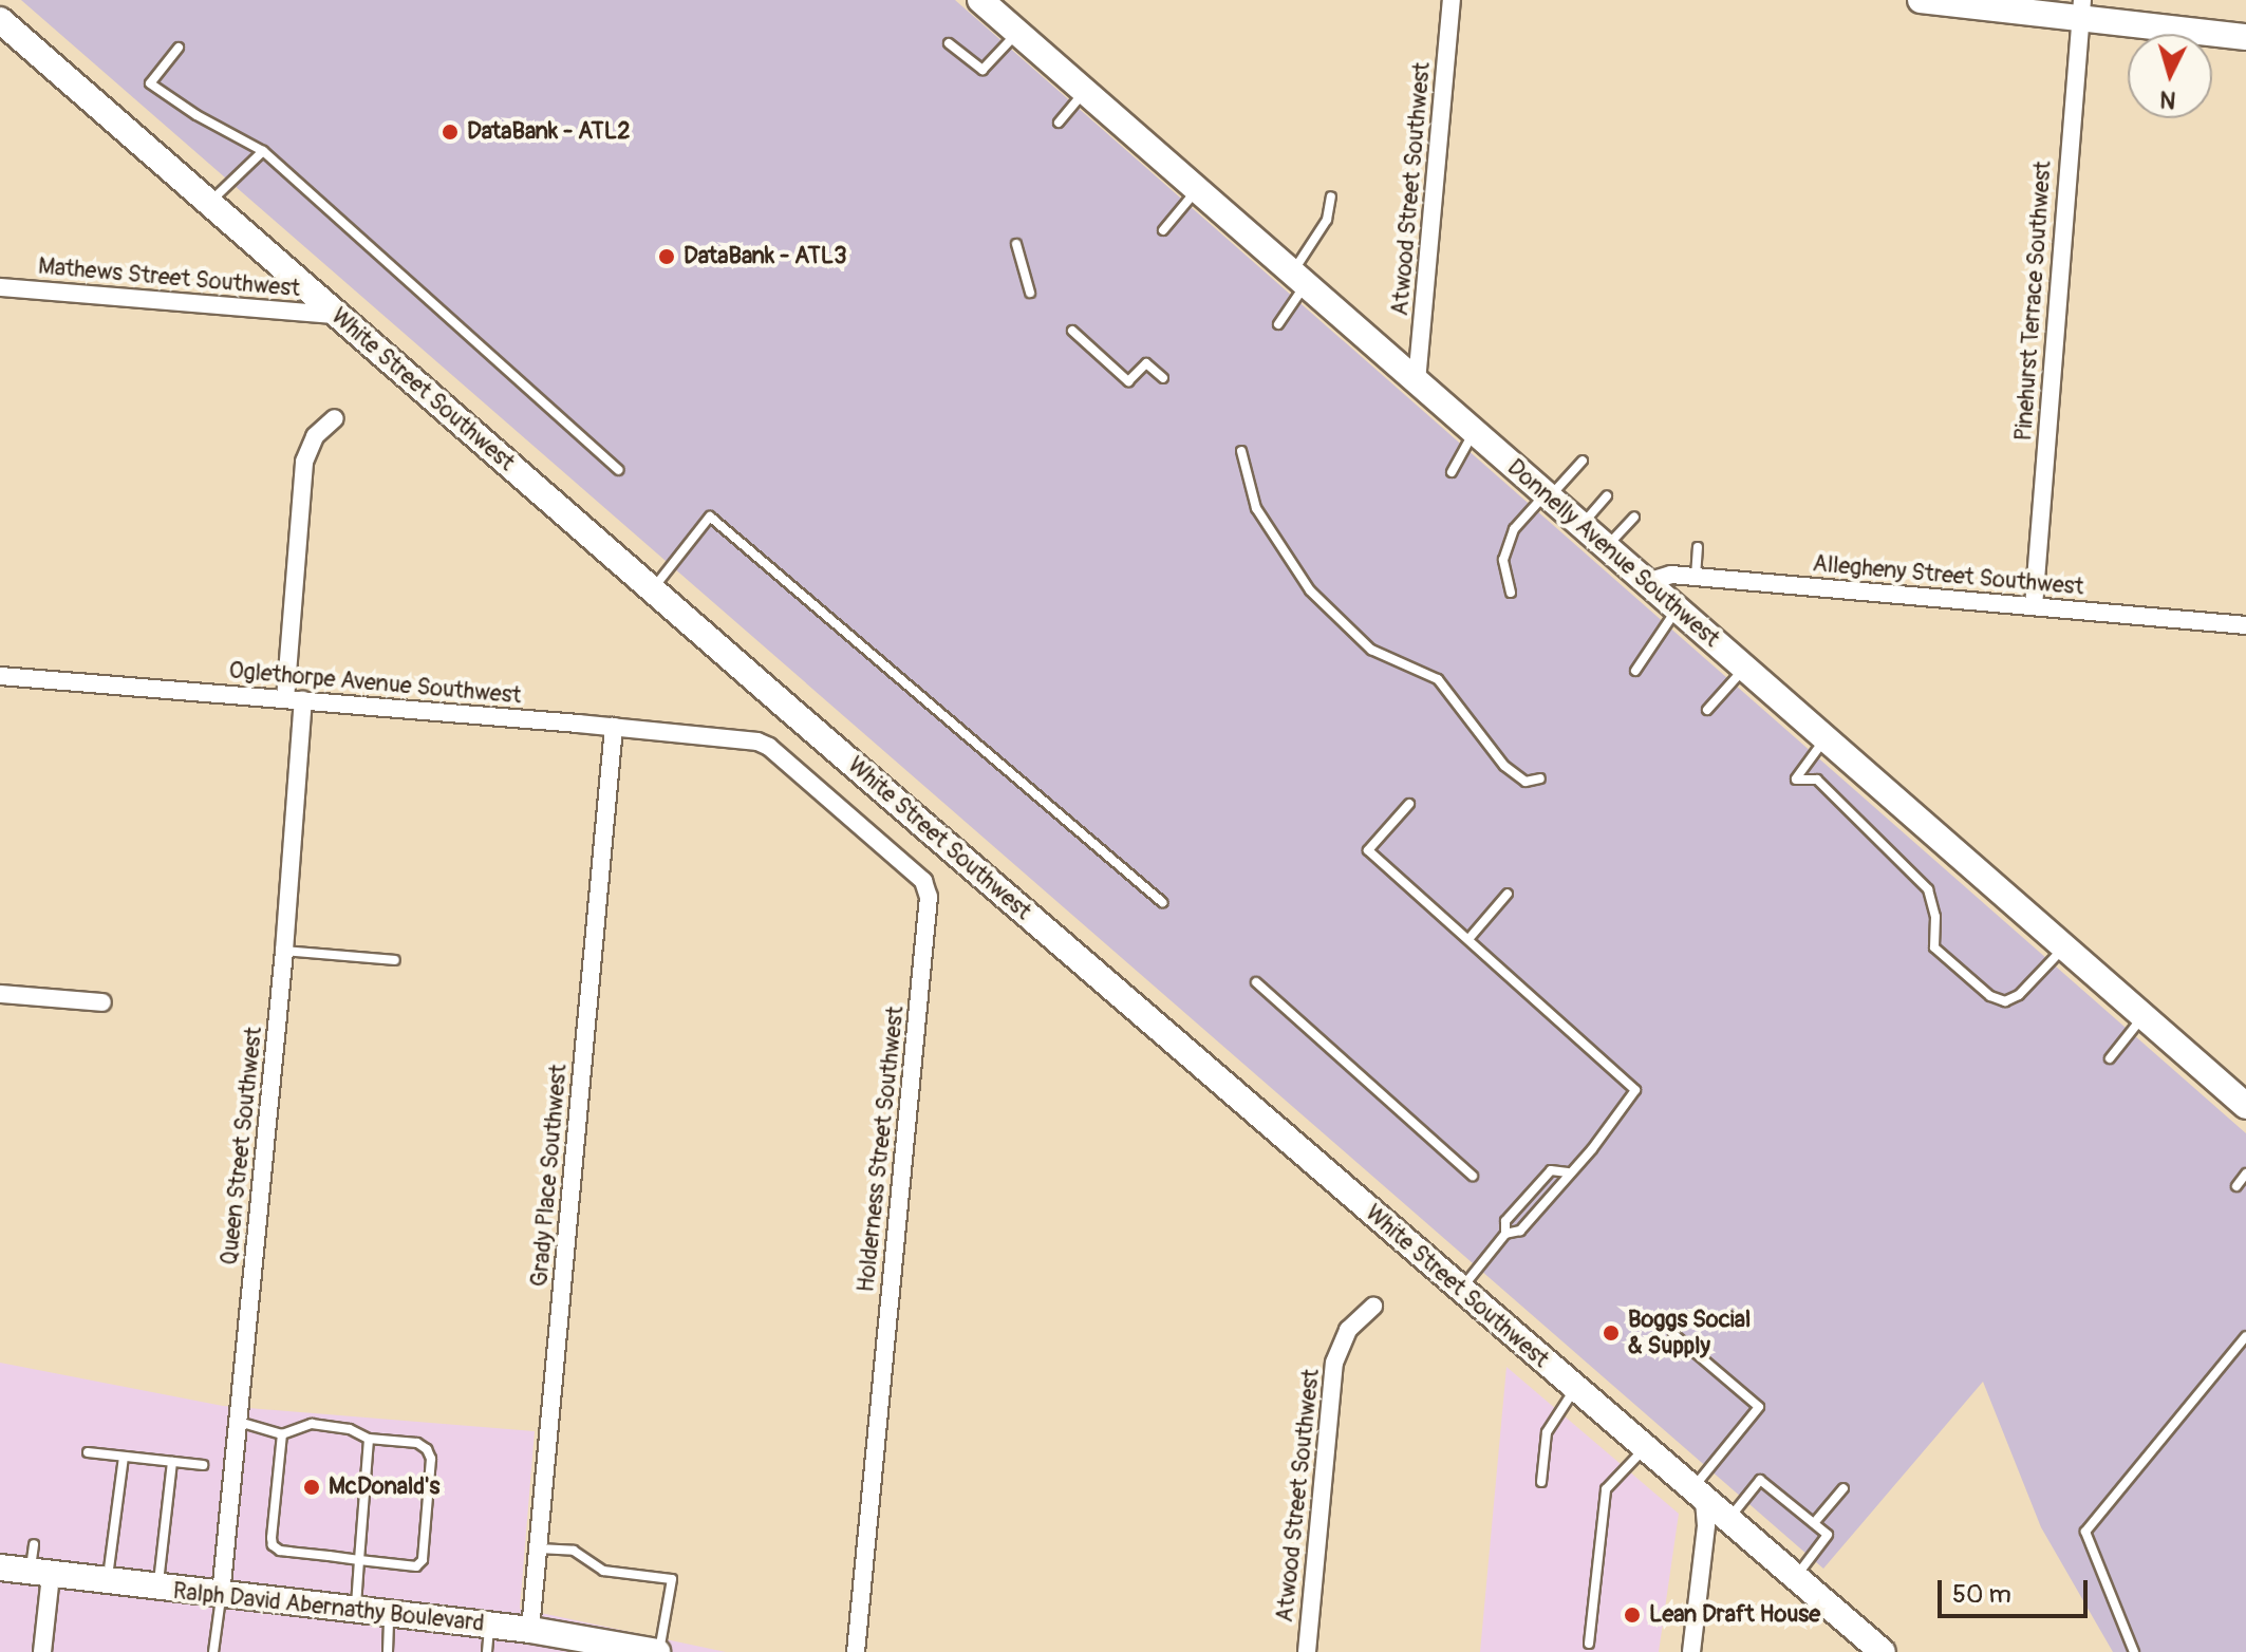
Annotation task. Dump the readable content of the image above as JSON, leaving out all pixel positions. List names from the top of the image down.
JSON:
{
  "streets": {
    "street": [
      "Atwood Street Southwest",
      "Mathews Street Southwest",
      "Pinehurst Terrace Southwest",
      "White Street Southwest",
      "Donnelly Avenue Southwest",
      "Allegheny Street Southwest",
      "Oglethorpe Avenue Southwest",
      "Queen Street Southwest",
      "Holderness Street Southwest",
      "Grady Place Southwest",
      "Ralph David Abernathy Boulevard"
    ]
  },
  "crossings": [
    ["Atwood Street Southwest", "Donnelly Avenue Southwest"],
    ["Mathews Street Southwest", "White Street Southwest"],
    ["Pinehurst Terrace Southwest", "Allegheny Street Southwest"],
    ["Donnelly Avenue Southwest", "Allegheny Street Southwest"],
    ["Oglethorpe Avenue Southwest", "Queen Street Southwest"],
    ["Oglethorpe Avenue Southwest", "Holderness Street Southwest"],
    ["Oglethorpe Avenue Southwest", "Grady Place Southwest"],
    ["Queen Street Southwest", "Ralph David Abernathy Boulevard"],
    ["Grady Place Southwest", "Ralph David Abernathy Boulevard"]
  ],
  "places": [
    "DataBank - ATL2",
    "DataBank - ATL3",
    "Boggs Social & Supply",
    "McDonald's",
    "Lean Draft House"
  ],
  "scale_bar": "50 m",
  "north": "bottom"
}
